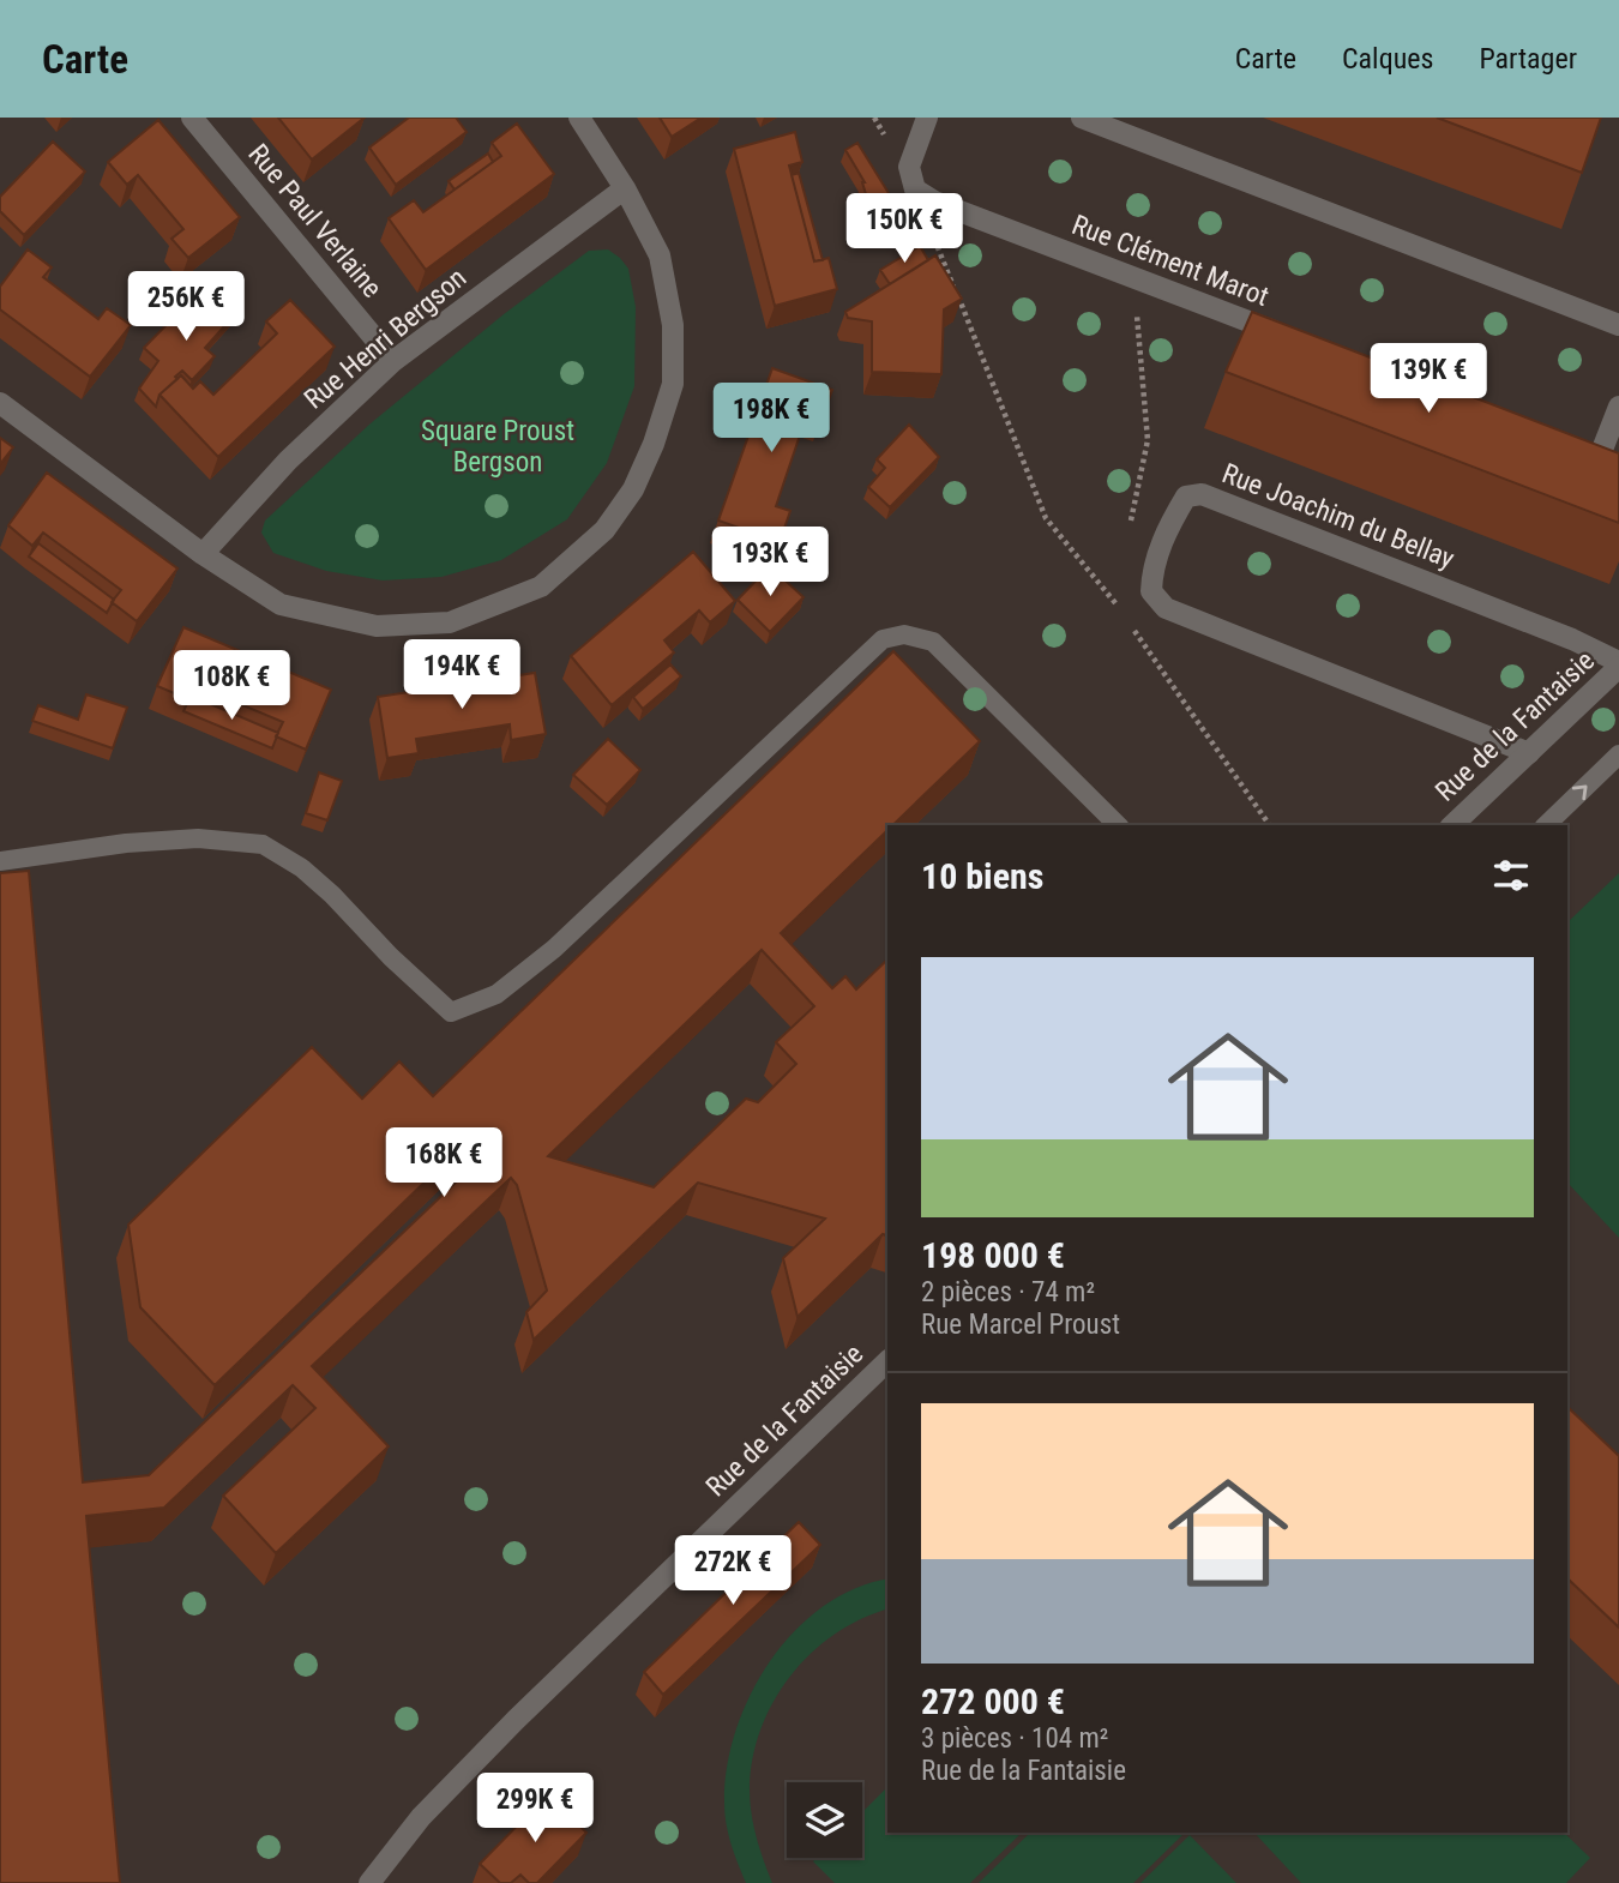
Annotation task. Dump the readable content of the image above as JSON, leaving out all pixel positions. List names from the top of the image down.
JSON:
{
  "streets": {
    "street": [
      "Rue Paul Verlaine",
      "Rue Clément Marot",
      "Rue Henri Bergson",
      "Rue Joachim du Bellay",
      "Rue de la Fantaisie"
    ]
  },
  "crossings": [
    ["Rue Paul Verlaine", "Rue Henri Bergson"],
    ["Rue Joachim du Bellay", "Rue de la Fantaisie"]
  ],
  "parks": ["Square Proust Bergson"],
  "page": {
    "header": "Carte",
    "nav": ["Carte", "Calques", "Partager"],
    "price": [
      "150K €",
      "256K €",
      "139K €",
      "198K €",
      "193K €",
      "194K €",
      "108K €",
      "168K €",
      "272K €",
      "299K €"
    ],
    "heading": "10 biens",
    "list": [
      {
        "name": "198 000 €",
        "note": "2 pièces · 74 m² · Rue Marcel Proust"
      },
      {
        "name": "272 000 €",
        "note": "3 pièces · 104 m² · Rue de la Fantaisie"
      }
    ]
  }
}
